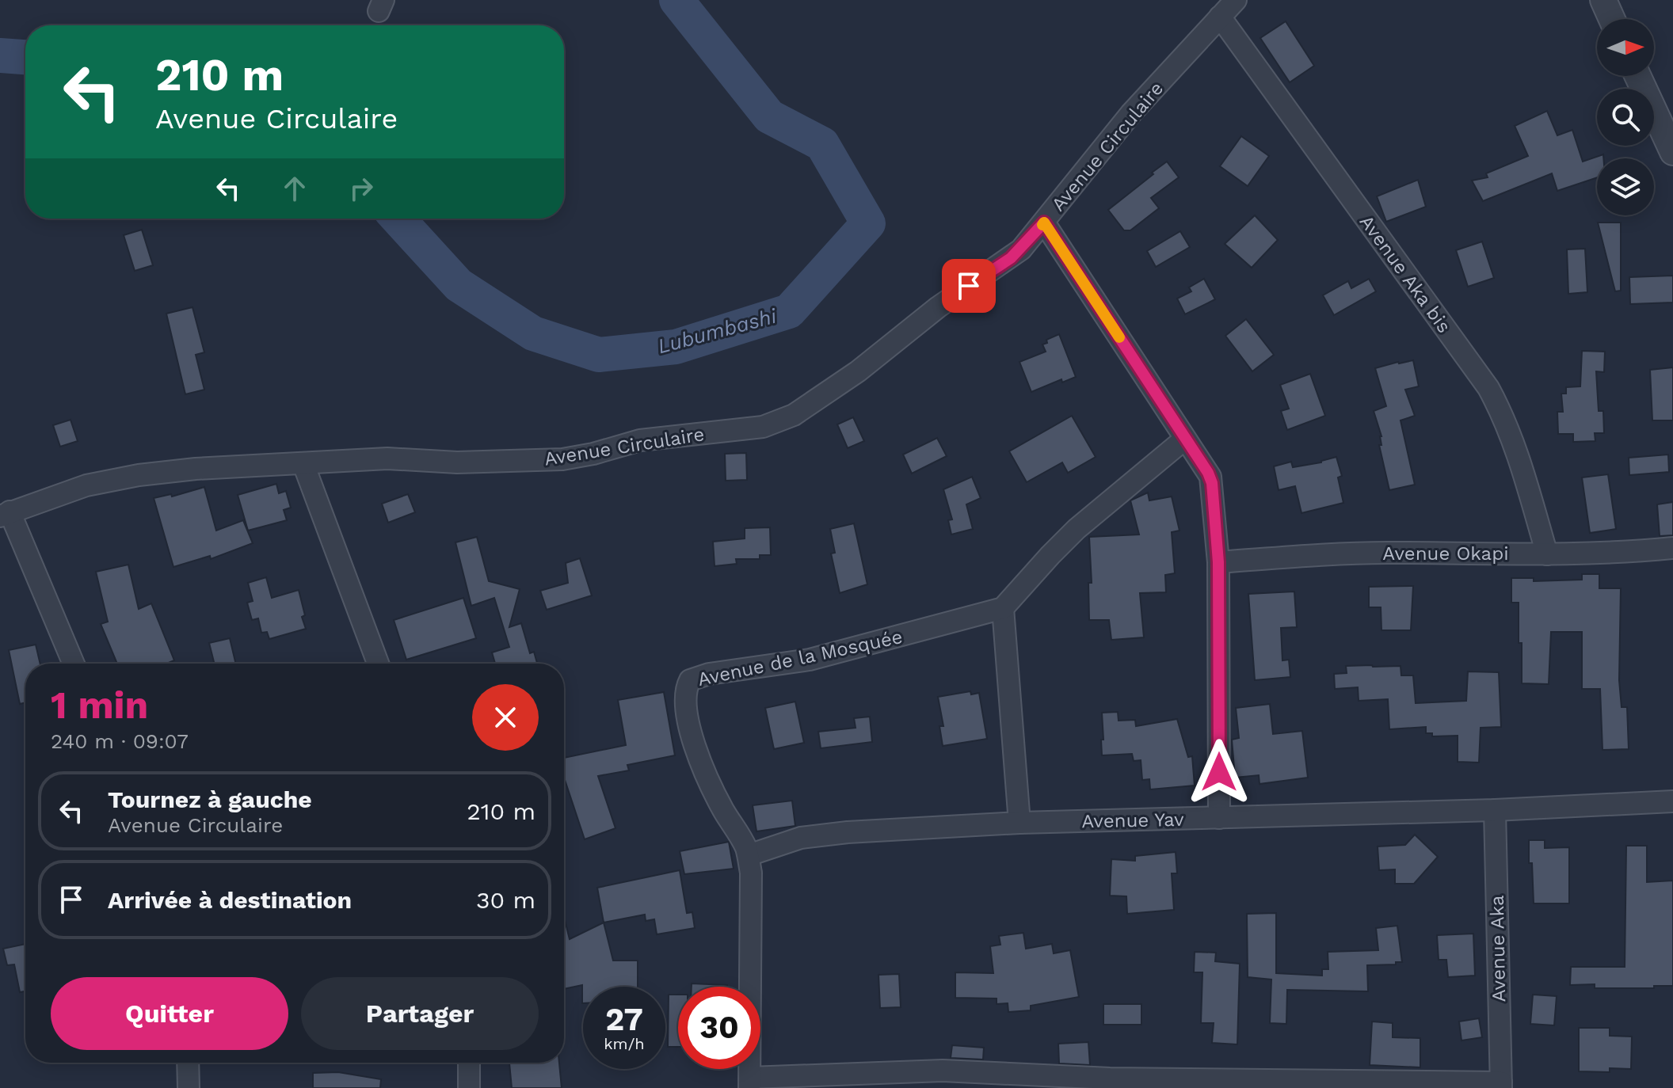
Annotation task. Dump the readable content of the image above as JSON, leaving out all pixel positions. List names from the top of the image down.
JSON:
{
  "streets": {
    "street": [
      "Avenue Circulaire",
      "Avenue Aka bis",
      "Avenue Okapi",
      "Avenue de la Mosquée",
      "Avenue Yav",
      "Avenue Aka"
    ]
  },
  "crossings": [
    ["Avenue Circulaire", "Avenue Aka bis"],
    ["Avenue Aka bis", "Avenue Okapi"],
    ["Avenue de la Mosquée", "Avenue Yav"],
    ["Avenue Yav", "Avenue Aka"]
  ],
  "water": ["Lubumbashi"],
  "north": "right",
  "page": {
    "turn": ["210 m", "Avenue Circulaire"],
    "heading": ["1 min", "240 m · 09:07"],
    "list": [
      {
        "name": "Tournez à gauche",
        "note": "Avenue Circulaire",
        "value": "210 m"
      },
      {
        "name": "Arrivée à destination",
        "value": "30 m"
      }
    ],
    "buttons": ["Quitter", "Partager"],
    "speed": "27 km/h",
    "limit": "30"
  }
}
